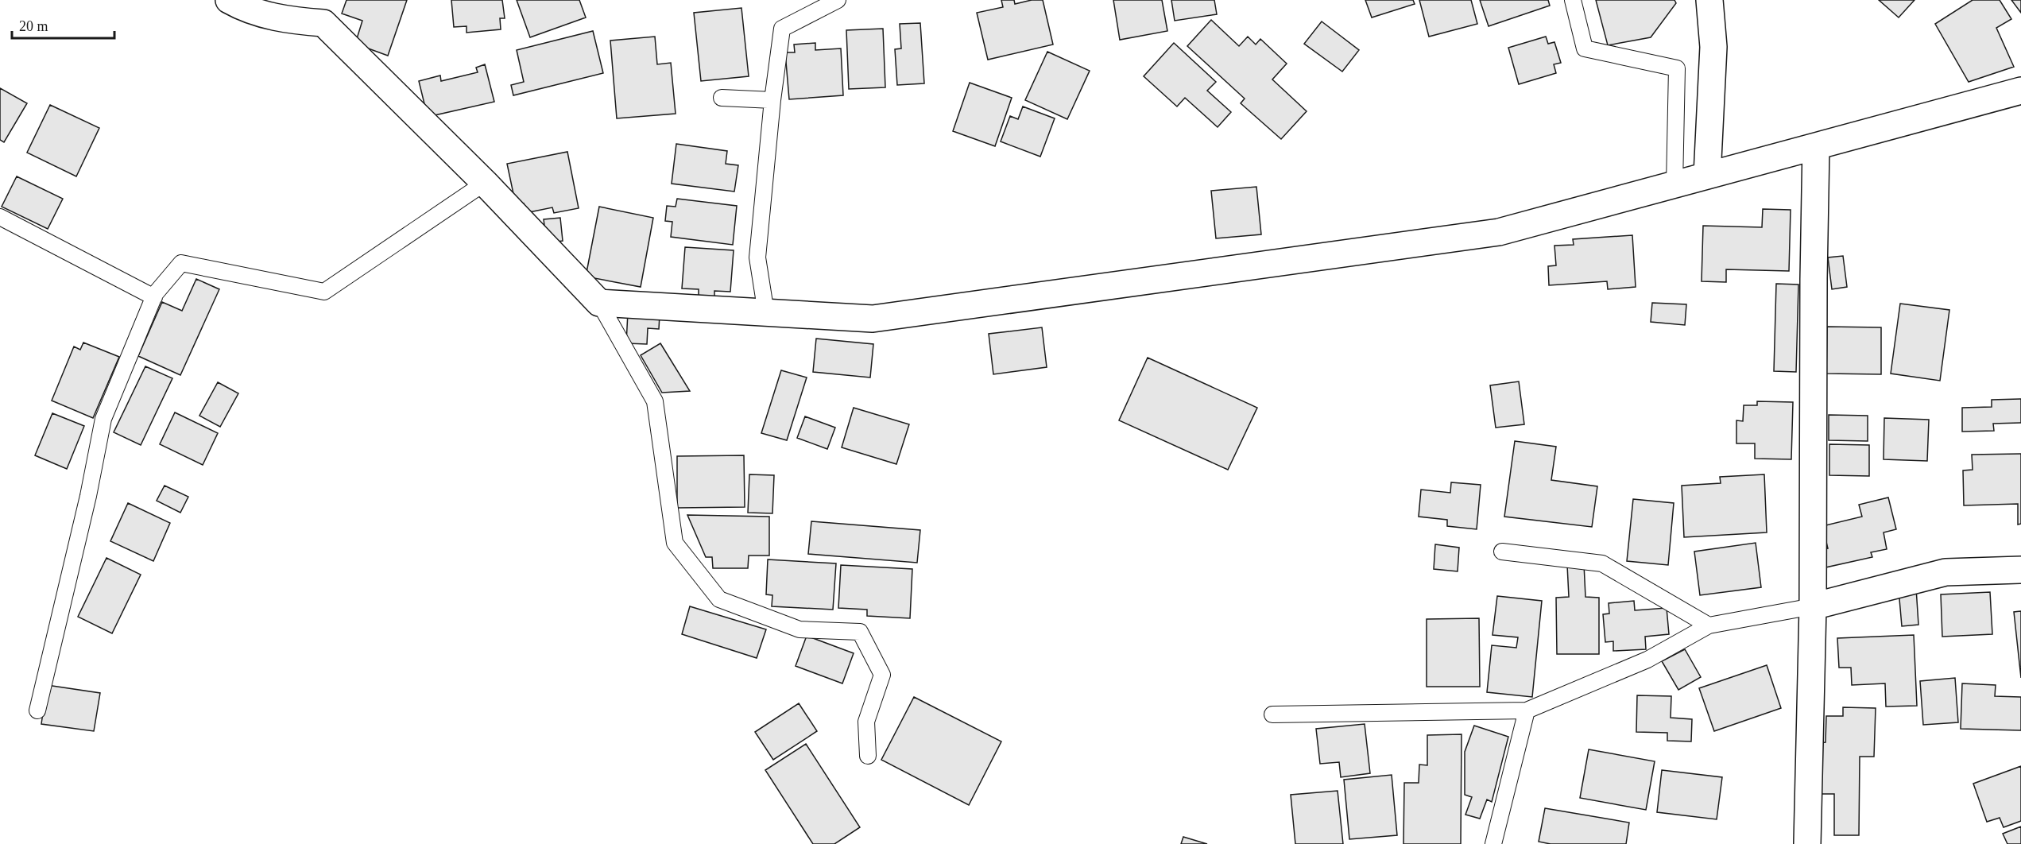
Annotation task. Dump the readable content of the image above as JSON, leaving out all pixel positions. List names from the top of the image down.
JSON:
{
  "scale_bar": "20 m"
}
